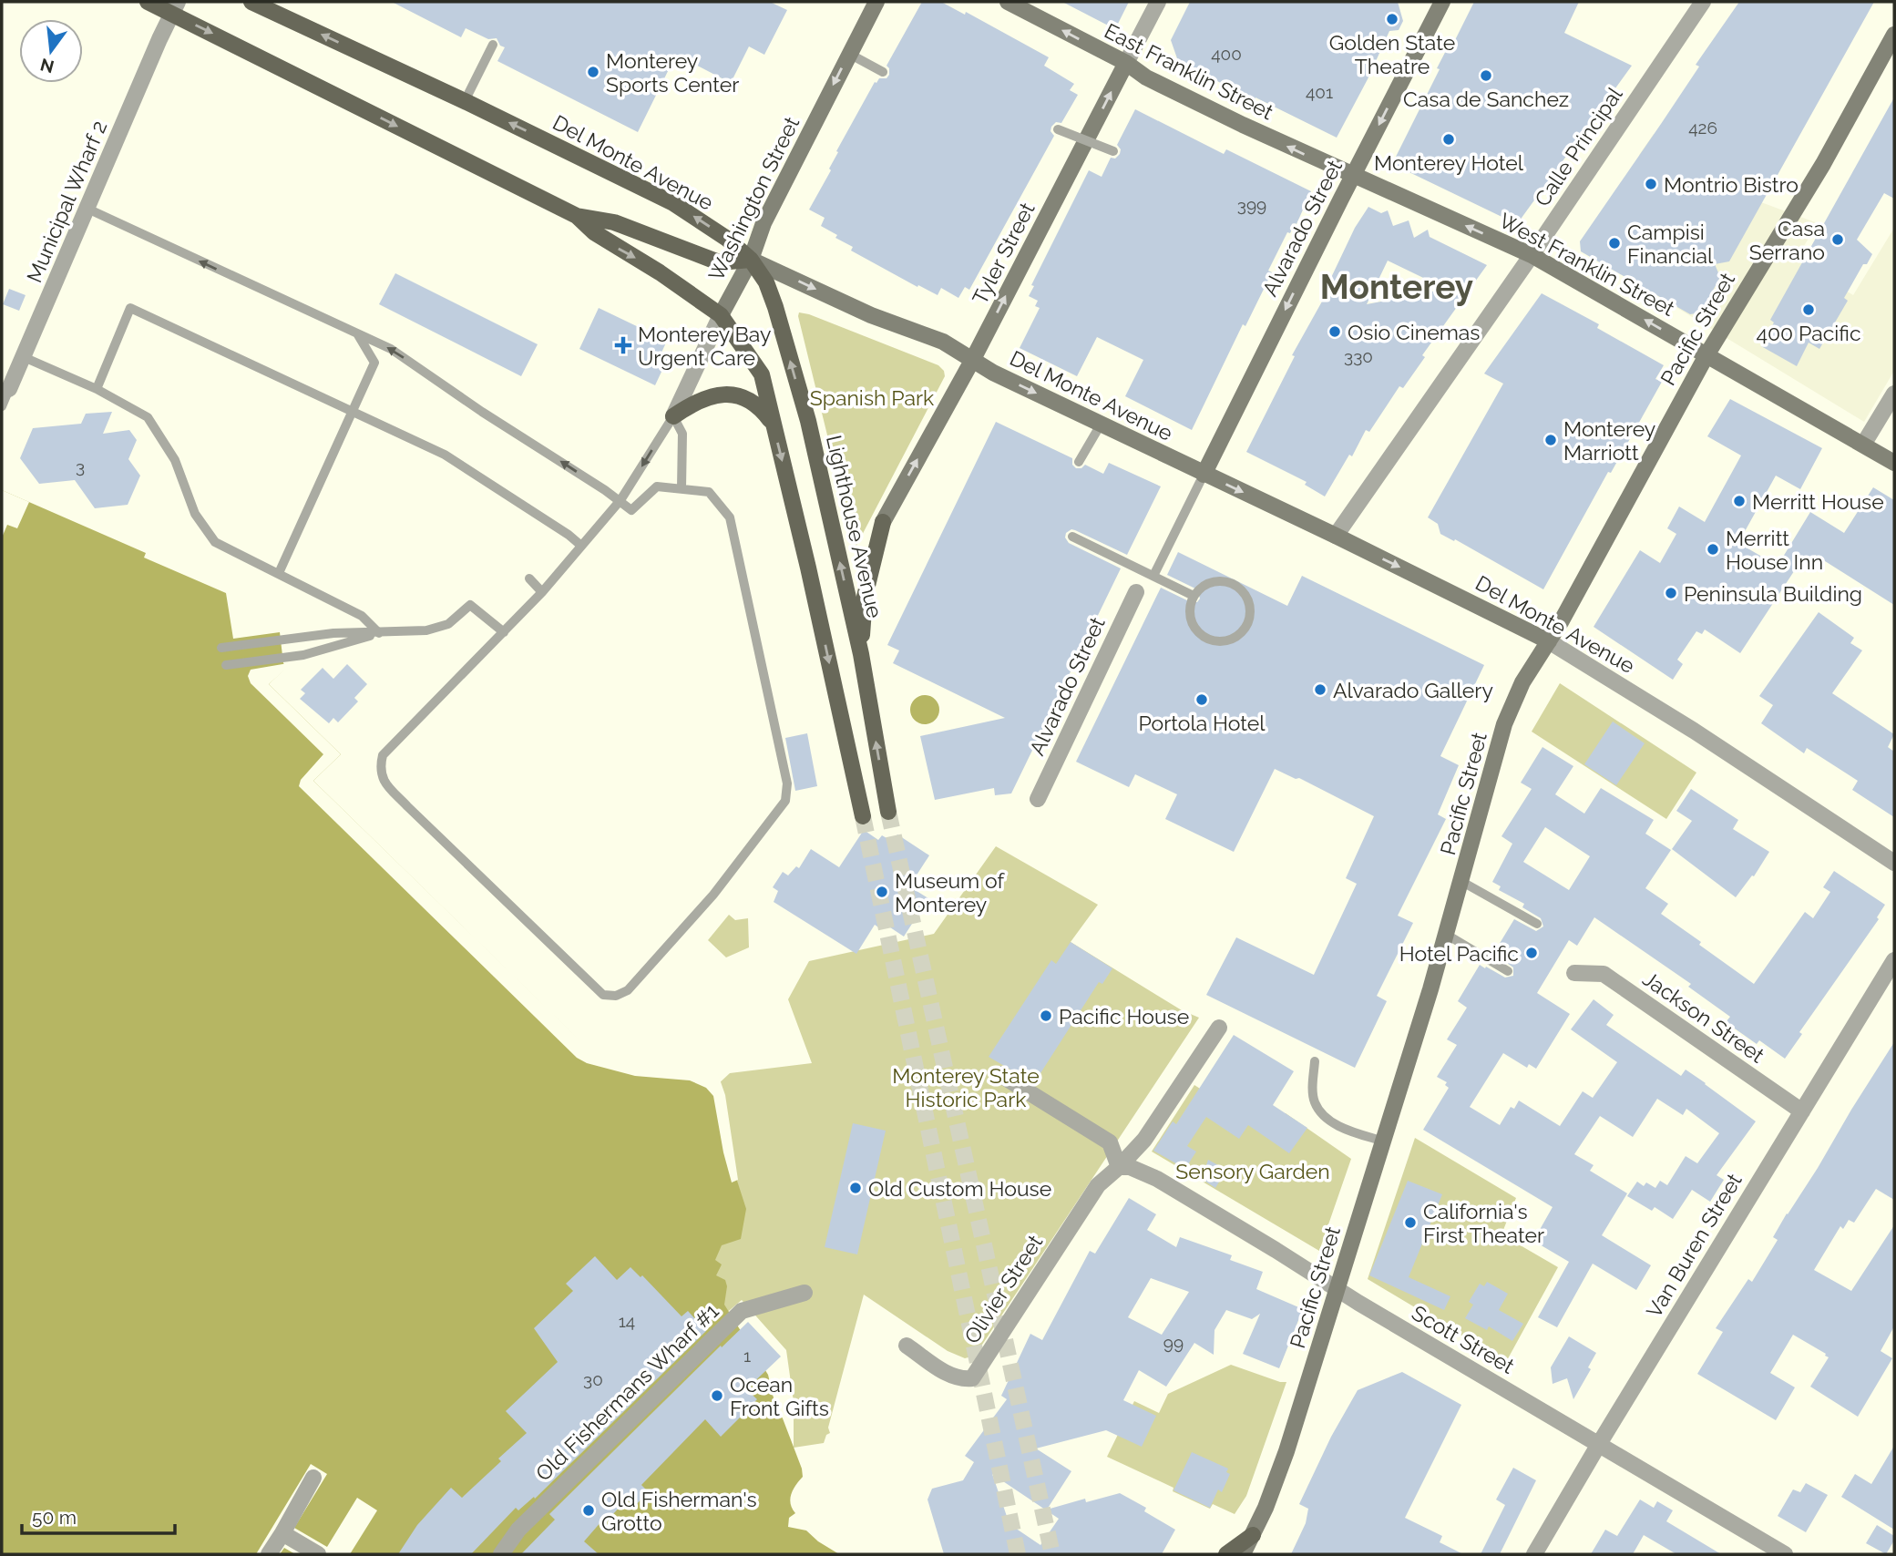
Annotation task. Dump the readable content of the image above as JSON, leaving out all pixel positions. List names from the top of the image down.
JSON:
{
  "streets": {
    "main road": [
      "East Franklin Street",
      "Del Monte Avenue",
      "Washington Street",
      "Alvarado Street",
      "Tyler Street",
      "West Franklin Street",
      "Pacific Street",
      "Lighthouse Avenue"
    ],
    "street": [
      "Calle Principal",
      "Municipal Wharf 2",
      "Jackson Street",
      "Van Buren Street",
      "Olivier Street",
      "Scott Street",
      "Old Fishermans Wharf #1"
    ]
  },
  "crossings": [
    ["East Franklin Street", "Alvarado Street"],
    ["East Franklin Street", "Tyler Street"],
    ["East Franklin Street", "West Franklin Street"],
    ["Calle Principal", "Del Monte Avenue"],
    ["Calle Principal", "West Franklin Street"],
    ["Del Monte Avenue", "Washington Street"],
    ["Del Monte Avenue", "Alvarado Street"],
    ["Del Monte Avenue", "Tyler Street"],
    ["Del Monte Avenue", "Pacific Street"],
    ["Del Monte Avenue", "Lighthouse Avenue"],
    ["Washington Street", "Lighthouse Avenue"],
    ["Alvarado Street", "West Franklin Street"],
    ["Tyler Street", "Lighthouse Avenue"],
    ["West Franklin Street", "Pacific Street"],
    ["Pacific Street", "Scott Street"],
    ["Jackson Street", "Van Buren Street"],
    ["Van Buren Street", "Scott Street"],
    ["Olivier Street", "Scott Street"]
  ],
  "one_way": [
    "East Franklin Street",
    "Washington Street",
    "Alvarado Street",
    "Tyler Street",
    "West Franklin Street"
  ],
  "districts": ["Monterey"],
  "parks": ["Spanish Park", "Monterey State Historic Park", "Sensory Garden"],
  "places": {
    "other": [
      "Golden State Theatre",
      "Monterey Sports Center",
      "Casa de Sanchez",
      "Monterey Hotel",
      "Montrio Bistro",
      "Casa Serrano",
      "Campisi Financial",
      "400 Pacific",
      "Osio Cinemas",
      "Monterey Marriott",
      "Merritt House",
      "Merritt House Inn",
      "Peninsula Building",
      "Alvarado Gallery",
      "Portola Hotel",
      "Museum of Monterey",
      "Hotel Pacific",
      "Pacific House",
      "Old Custom House",
      "California's First Theater",
      "Ocean Front Gifts",
      "Old Fisherman's Grotto"
    ],
    "health": ["Monterey Bay Urgent Care"]
  },
  "house_numbers": [
    "400",
    "401",
    "426",
    "399",
    "330",
    "3",
    "14",
    "99",
    "1",
    "30"
  ],
  "scale_bar": "50 m",
  "north": "bottom"
}
